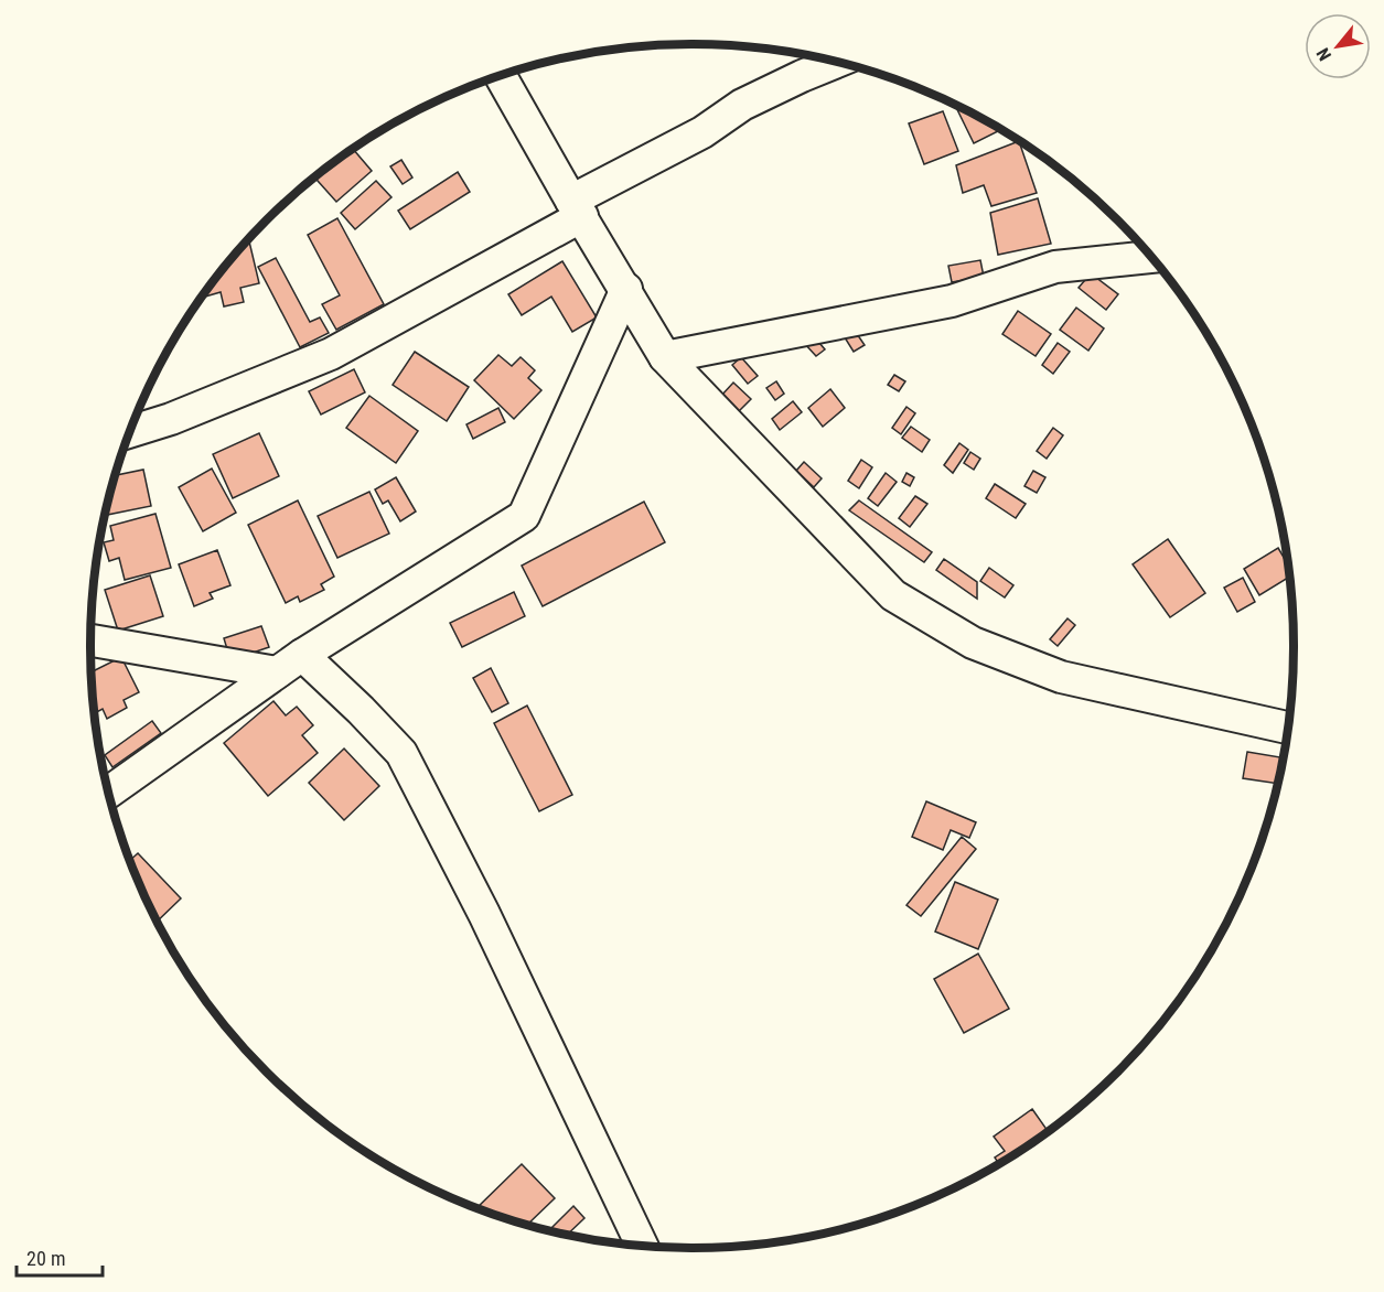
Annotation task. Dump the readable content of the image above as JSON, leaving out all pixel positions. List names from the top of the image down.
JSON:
{
  "scale_bar": "20 m",
  "north": "bottom left"
}
